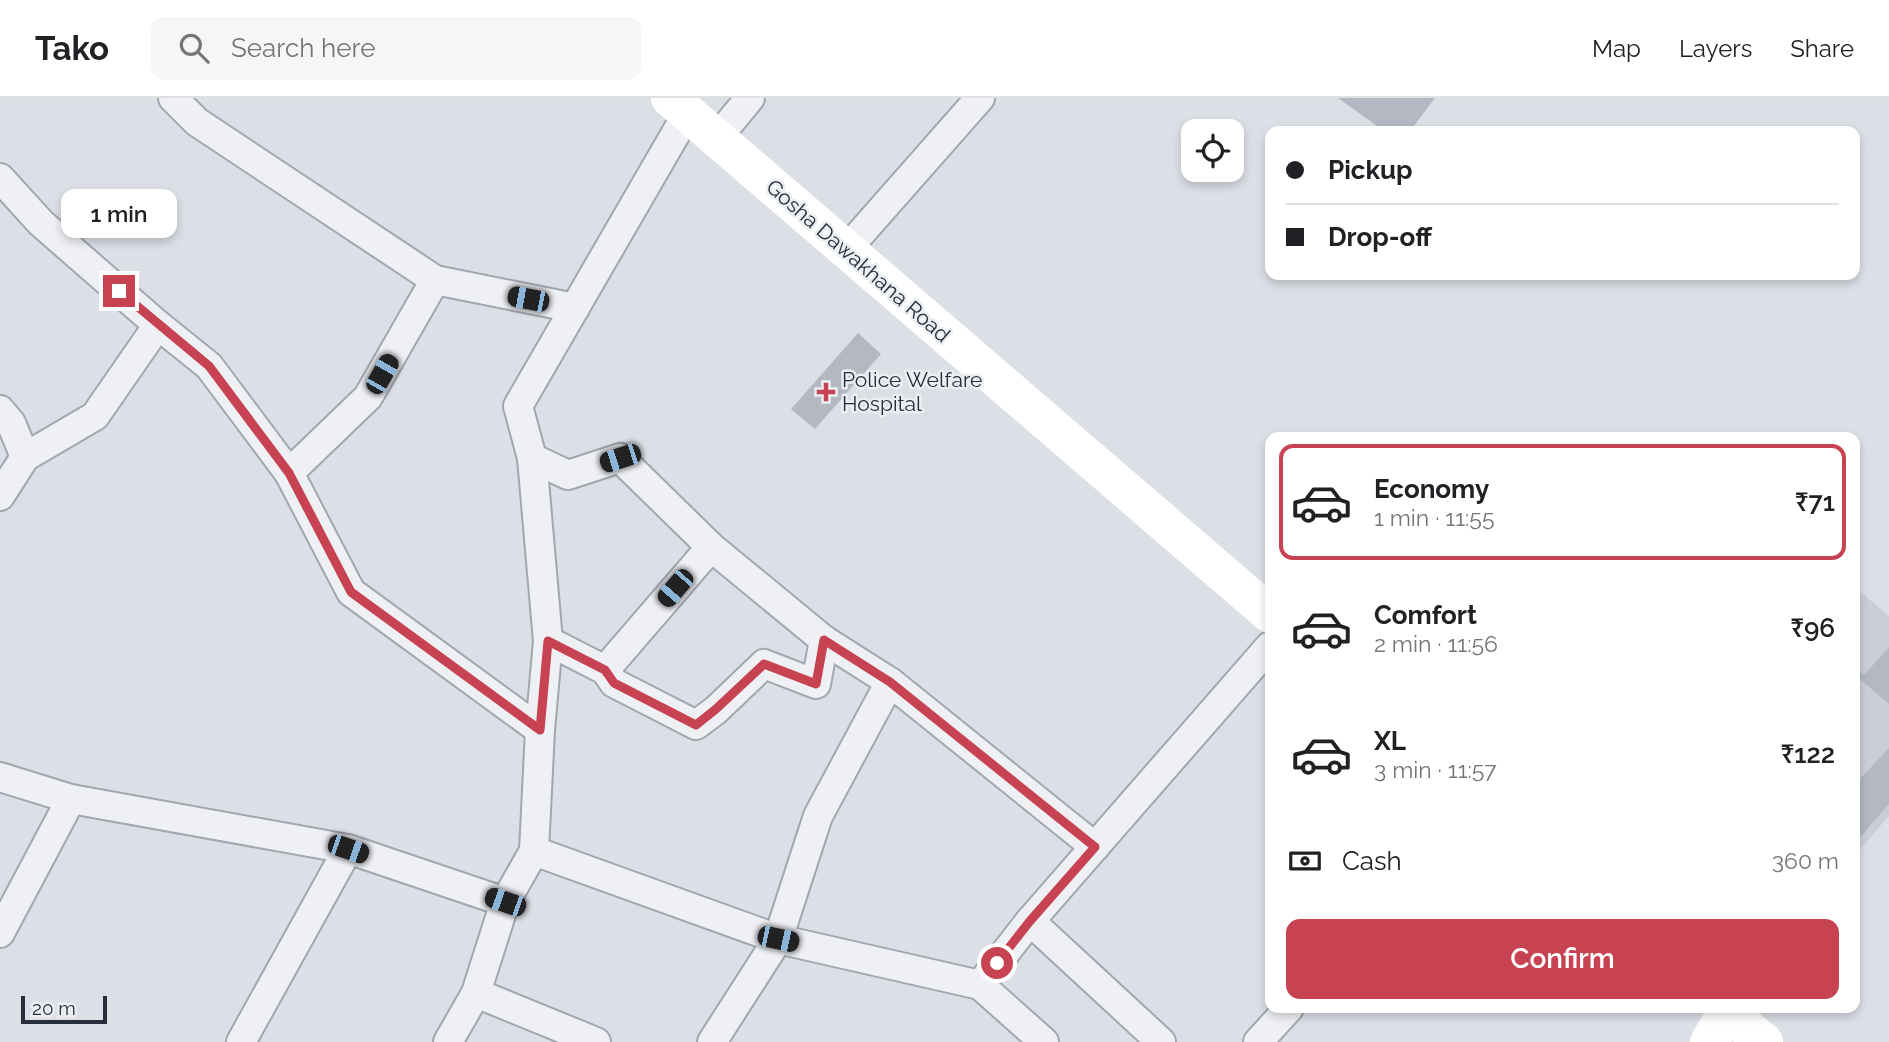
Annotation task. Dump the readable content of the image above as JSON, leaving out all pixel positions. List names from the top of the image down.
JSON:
{
  "streets": {
    "street": ["Gosha Dawakhana Road"]
  },
  "places": {
    "health": ["Police Welfare Hospital"]
  },
  "scale_bar": "20 m",
  "page": {
    "header": "Tako",
    "search": "Search here",
    "nav": ["Map", "Layers", "Share"],
    "banner": ["Pickup", "Drop-off"],
    "bubble": "1 min",
    "list": [
      {
        "name": "Economy",
        "note": "1 min · 11:55",
        "value": "₹71"
      },
      {
        "name": "Comfort",
        "note": "2 min · 11:56",
        "value": "₹96"
      },
      {
        "name": "XL",
        "note": "3 min · 11:57",
        "value": "₹122"
      }
    ],
    "pay": ["Cash", "360 m"],
    "buttons": "Confirm",
    "scale": "20 m"
  }
}
